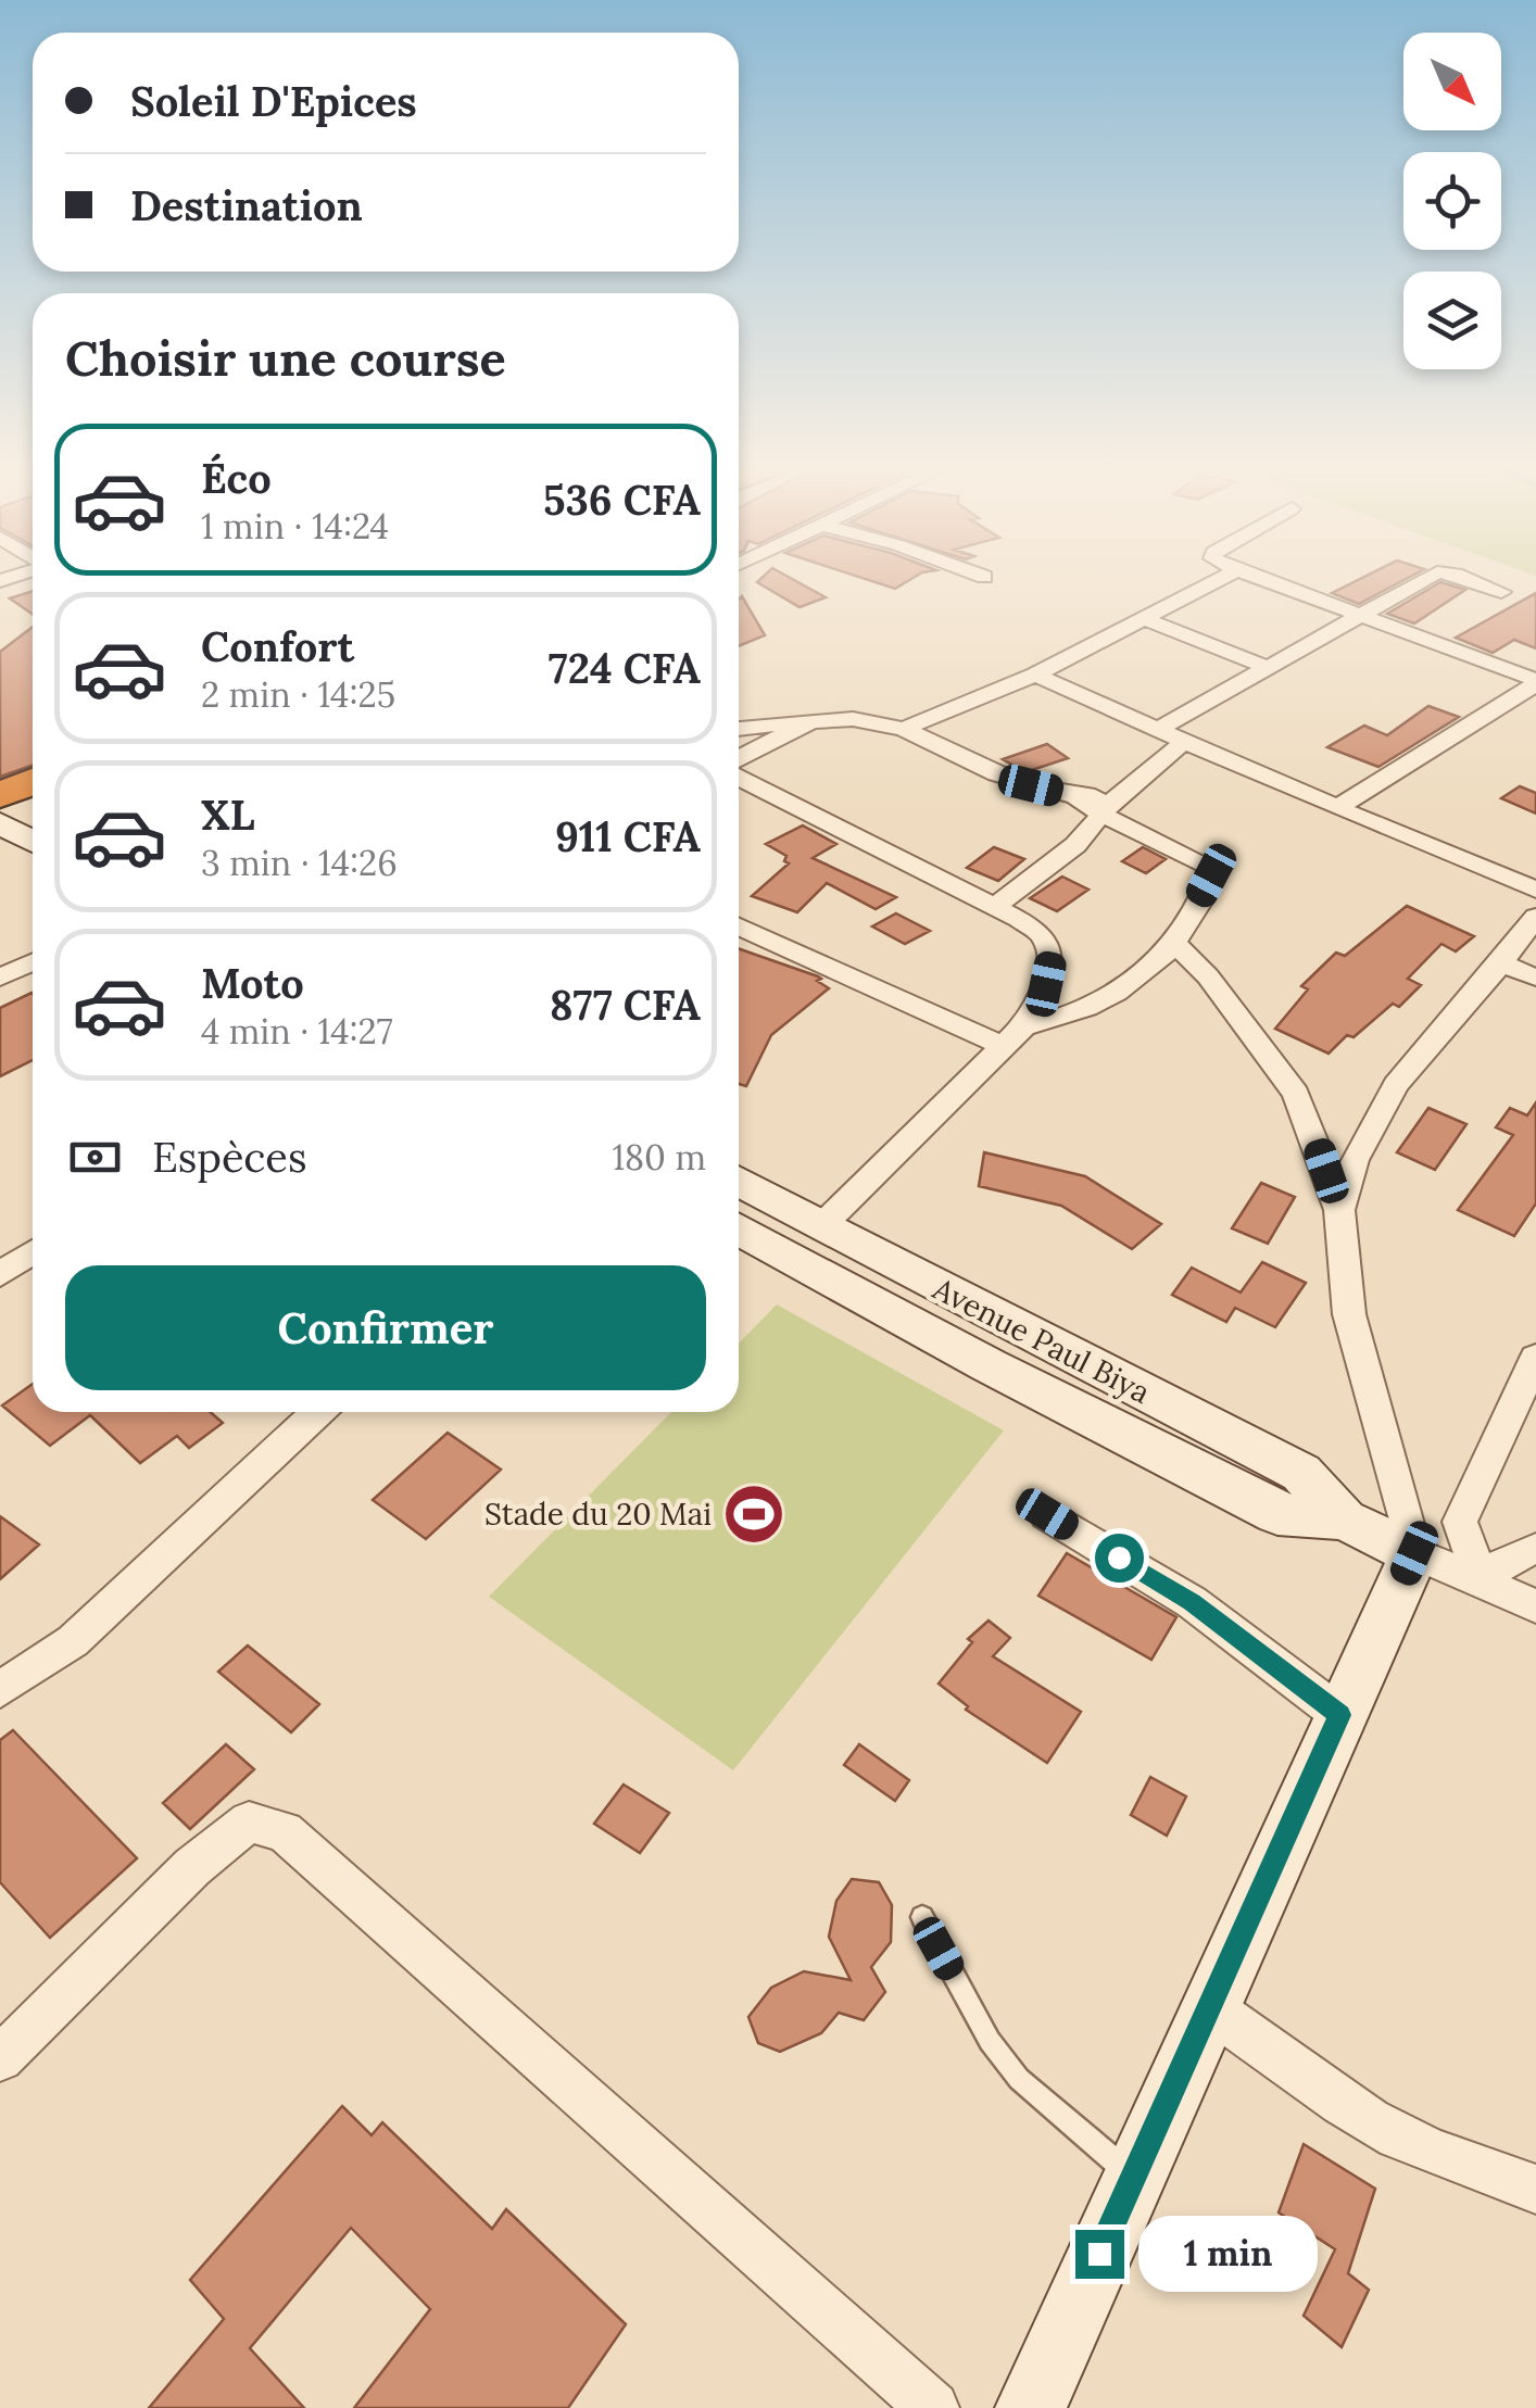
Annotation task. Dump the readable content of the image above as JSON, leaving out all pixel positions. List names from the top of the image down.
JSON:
{
  "streets": {
    "street": ["Avenue Paul Biya"]
  },
  "places": {
    "sports": ["Stade du 20 Mai"]
  },
  "north": "bottom right",
  "page": {
    "banner": ["Soleil D'Epices", "Destination"],
    "heading": "Choisir une course",
    "list": [
      {
        "name": "Éco",
        "note": "1 min · 14:24",
        "value": "536 CFA"
      },
      {
        "name": "Confort",
        "note": "2 min · 14:25",
        "value": "724 CFA"
      },
      {
        "name": "XL",
        "note": "3 min · 14:26",
        "value": "911 CFA"
      },
      {
        "name": "Moto",
        "note": "4 min · 14:27",
        "value": "877 CFA"
      }
    ],
    "pay": ["Espèces", "180 m"],
    "buttons": "Confirmer",
    "bubble": "1 min"
  }
}
